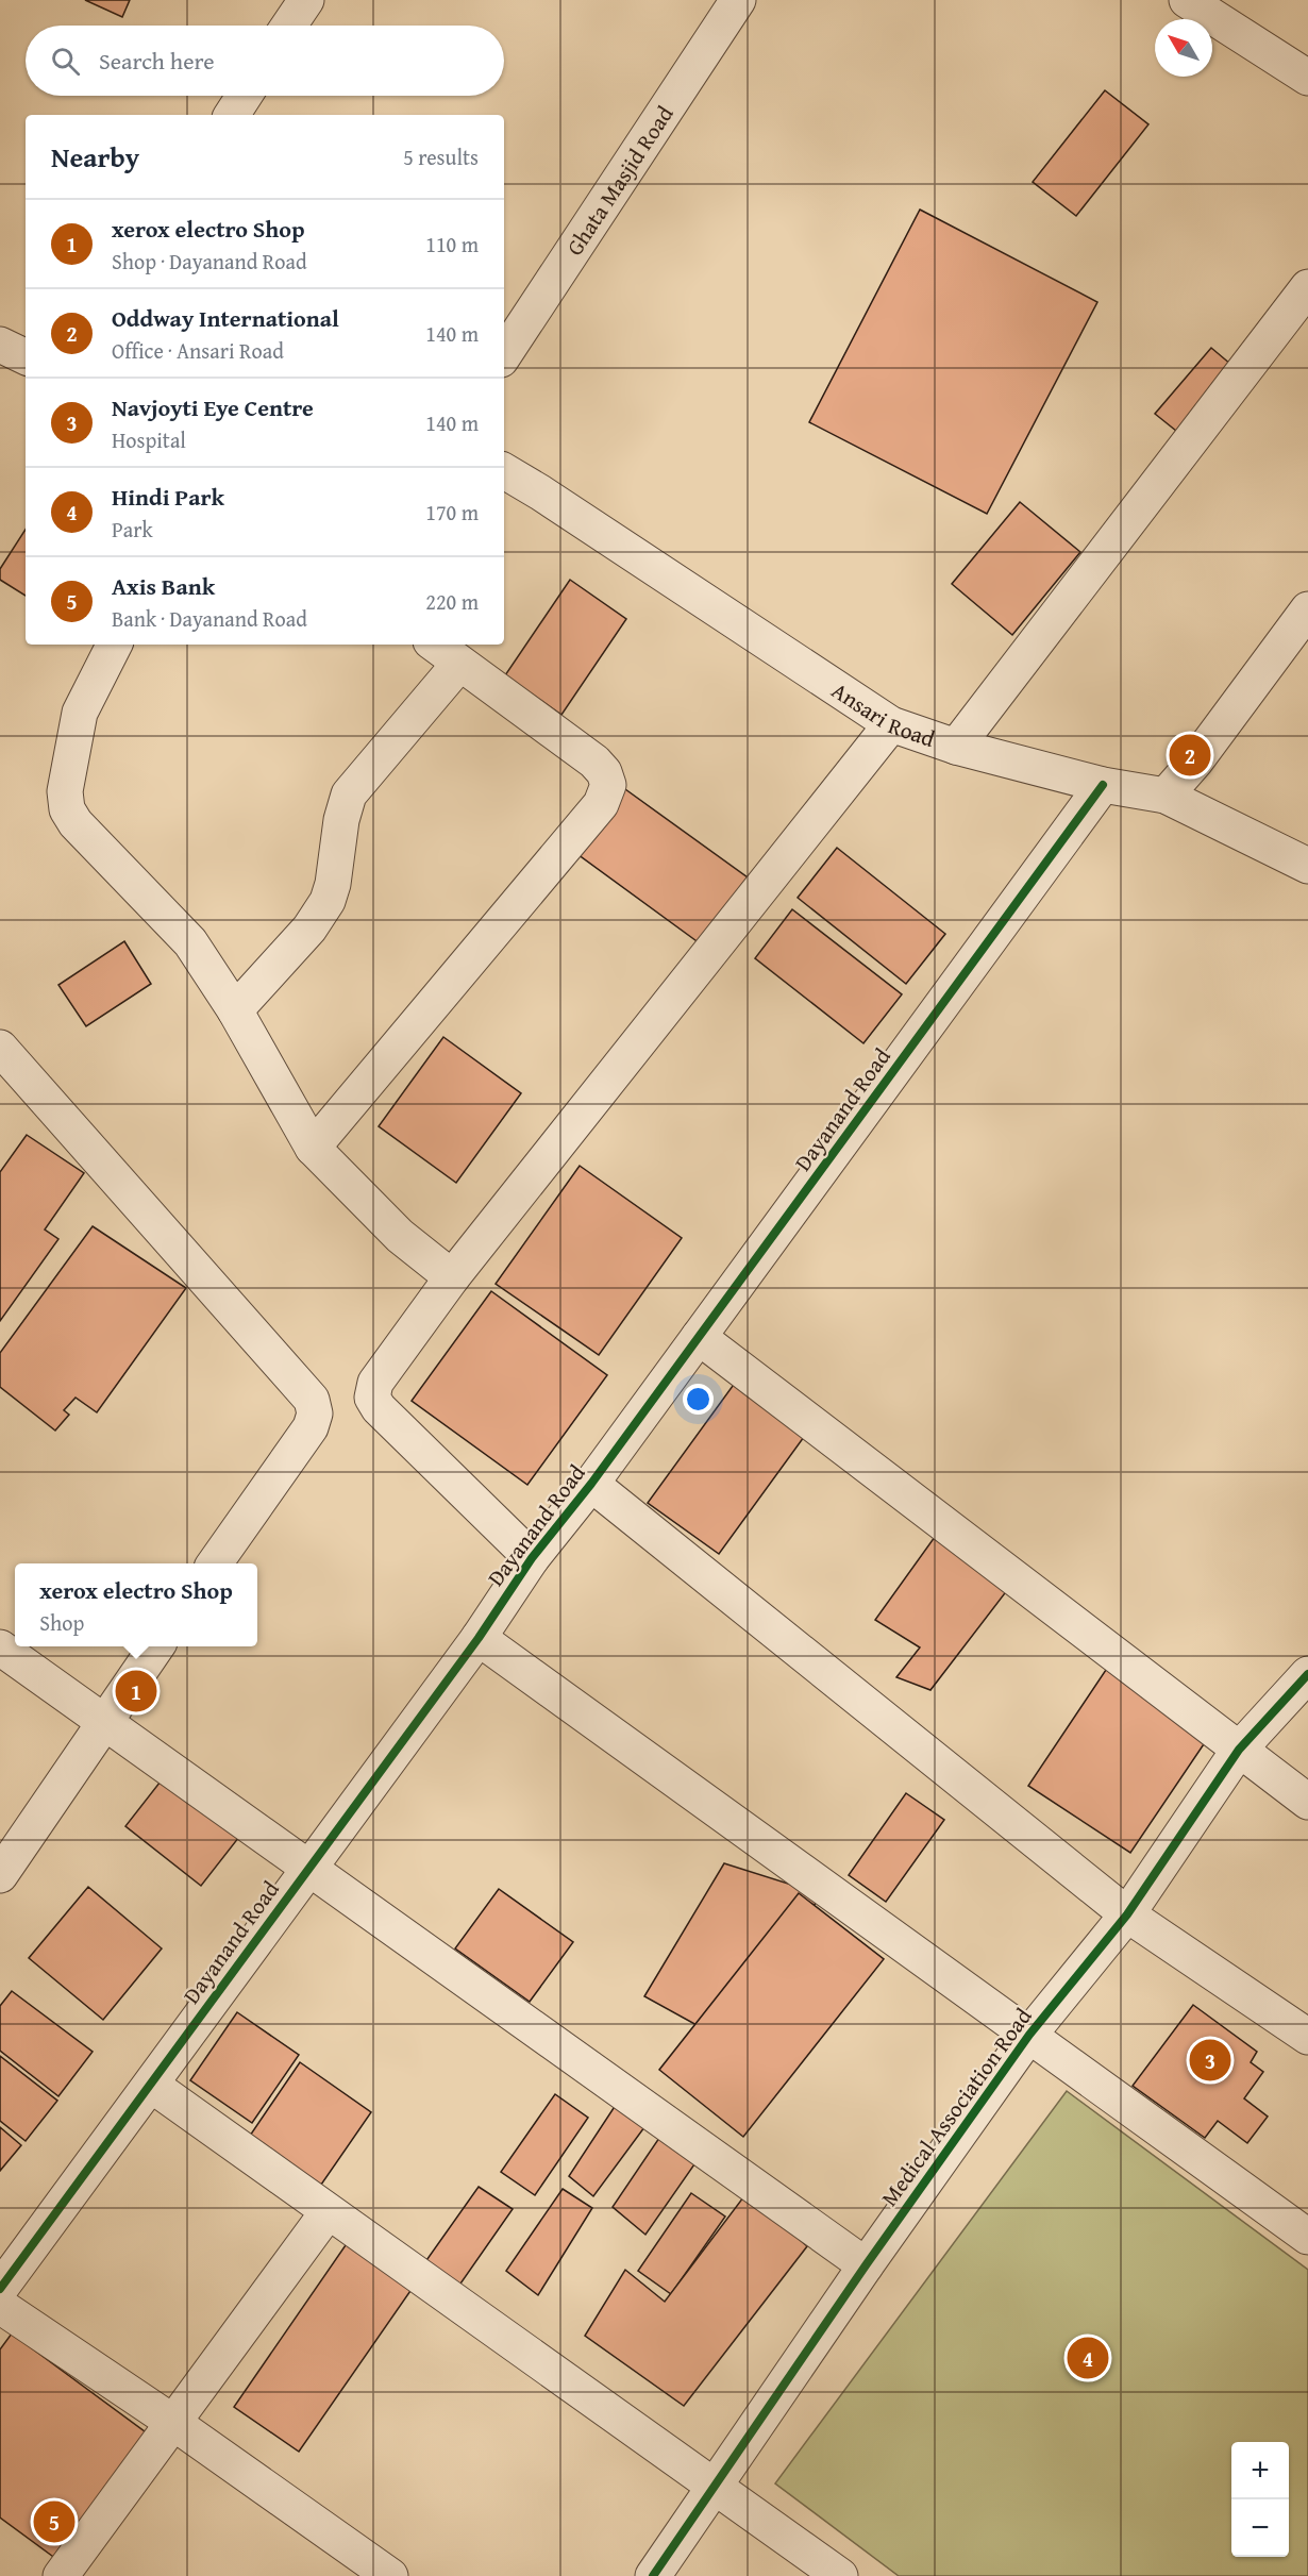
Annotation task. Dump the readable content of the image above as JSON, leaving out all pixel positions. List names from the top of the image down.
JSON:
{
  "streets": {
    "street": [
      "Ghata Masjid Road",
      "Ansari Road",
      "Dayanand Road",
      "Medical Association Road"
    ]
  },
  "crossings": [
    ["Ansari Road", "Dayanand Road"]
  ],
  "north": "top left",
  "page": {
    "search": "Search here",
    "heading": ["Nearby", "5 results"],
    "list": [
      {
        "mark": "1",
        "name": "xerox electro Shop",
        "note": "Shop · Dayanand Road",
        "value": "110 m"
      },
      {
        "mark": "2",
        "name": "Oddway International",
        "note": "Office · Ansari Road",
        "value": "140 m"
      },
      {
        "mark": "3",
        "name": "Navjoyti Eye Centre",
        "note": "Hospital",
        "value": "140 m"
      },
      {
        "mark": "4",
        "name": "Hindi Park",
        "note": "Park",
        "value": "170 m"
      },
      {
        "mark": "5",
        "name": "Axis Bank",
        "note": "Bank · Dayanand Road",
        "value": "220 m"
      }
    ],
    "pins": [
      "2",
      "1",
      "3",
      "4",
      "5"
    ],
    "popup": ["xerox electro Shop", "Shop"],
    "map_buttons": ["+", "−"]
  }
}
